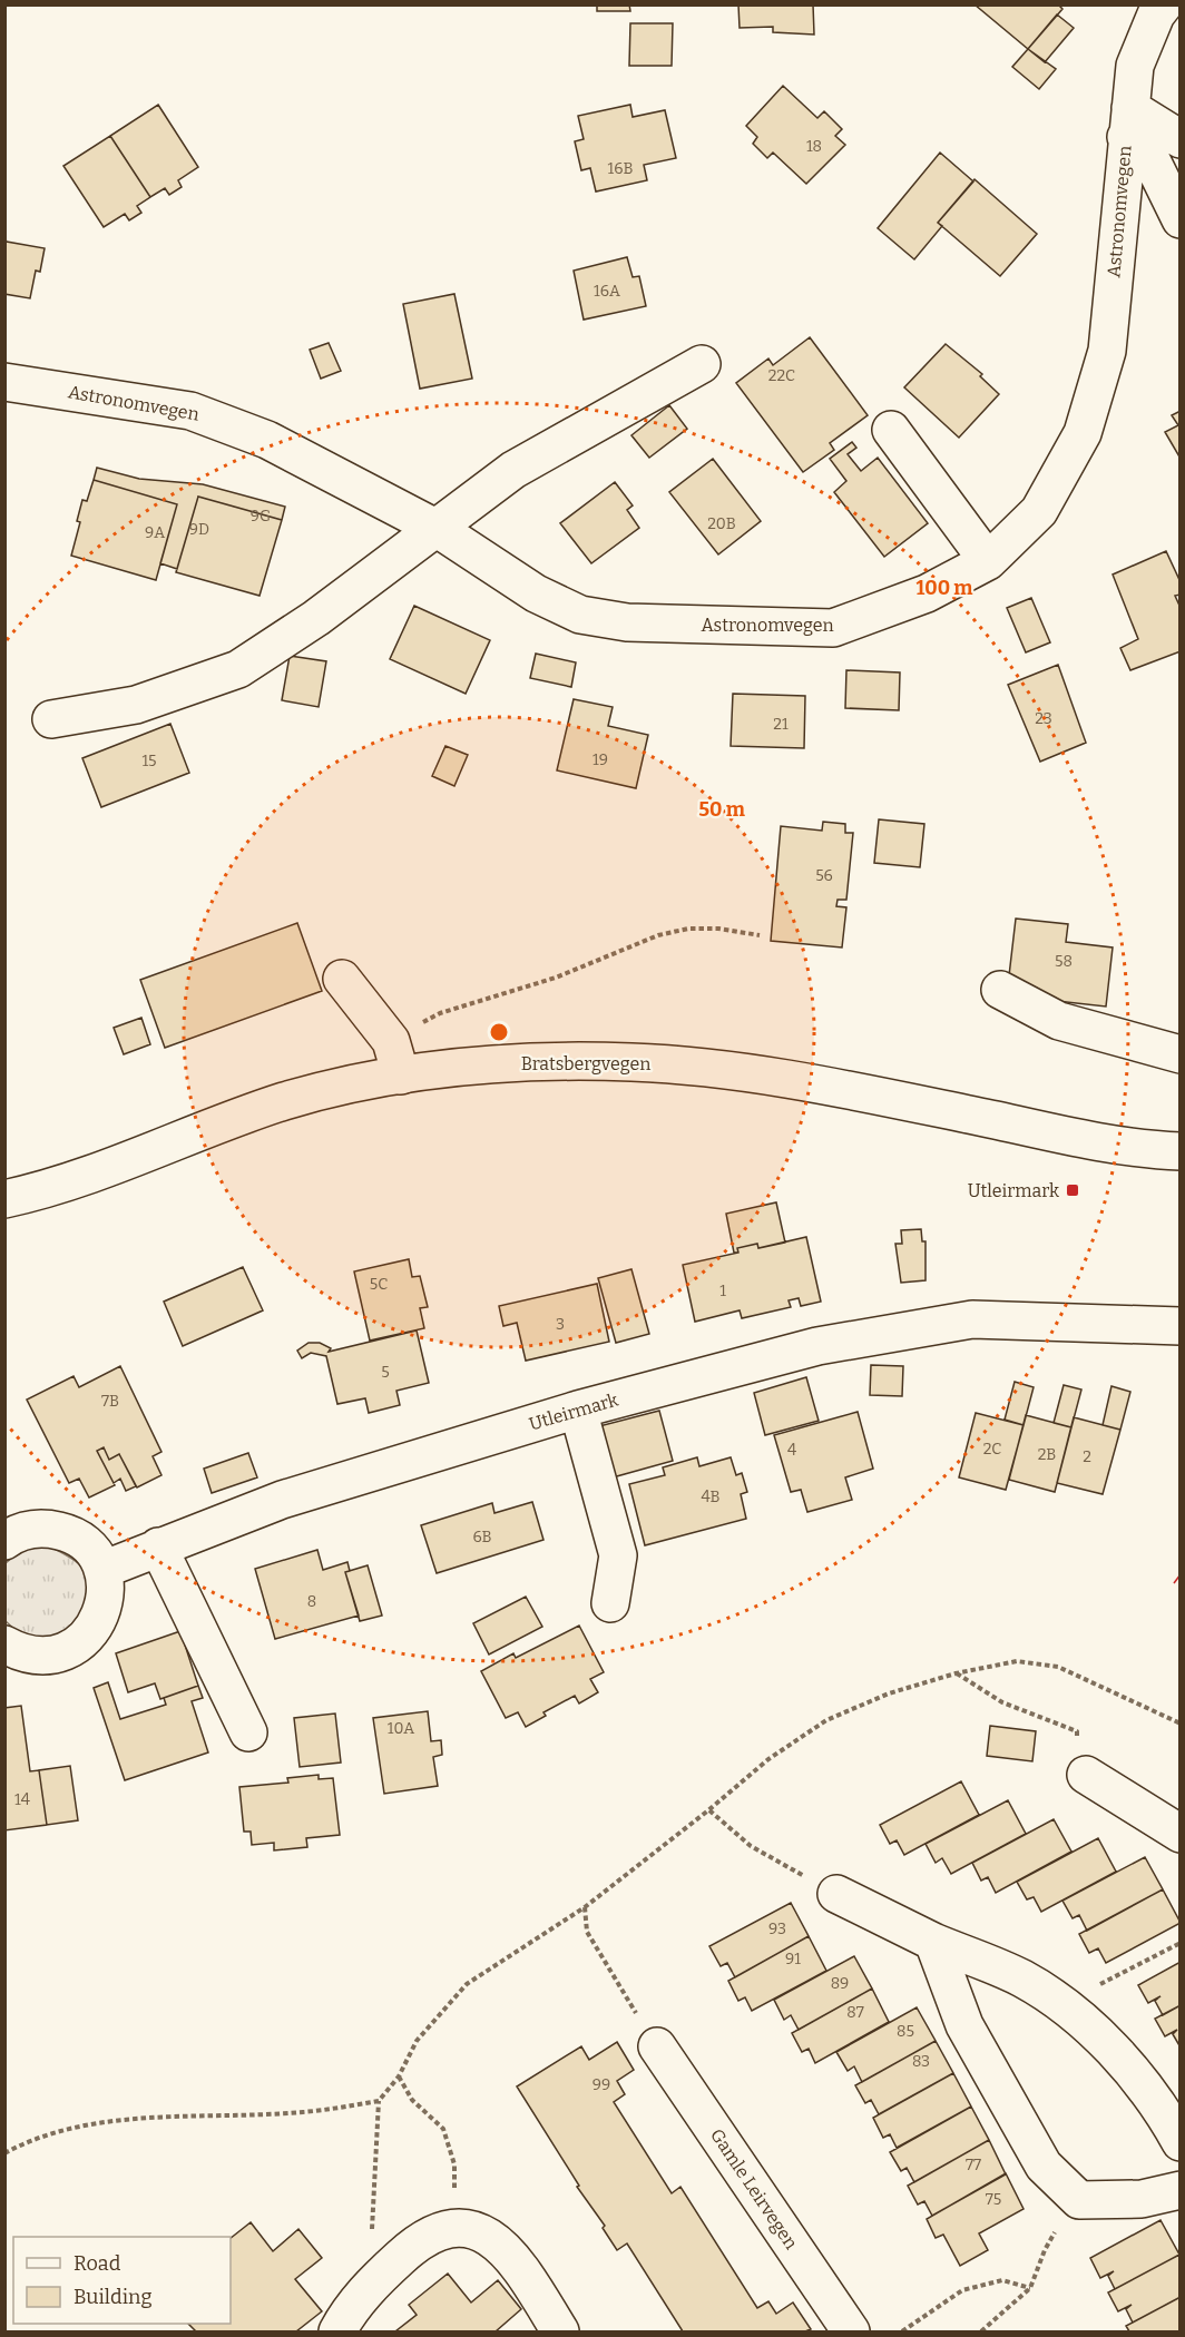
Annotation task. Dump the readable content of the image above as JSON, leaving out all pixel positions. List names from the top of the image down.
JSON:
{
  "streets": {
    "street": [
      "Astronomvegen",
      "Bratsbergvegen",
      "Utleirmark",
      "Gamle Leirvegen"
    ]
  },
  "places": {
    "transit": ["Utleirmark"]
  },
  "house_numbers": [
    "18",
    "16B",
    "16A",
    "22C",
    "9G",
    "20B",
    "9D",
    "9A",
    "23",
    "21",
    "19",
    "15",
    "56",
    "58",
    "5C",
    "1",
    "3",
    "5",
    "7B",
    "2C",
    "4",
    "2B",
    "2",
    "4B",
    "6B",
    "8",
    "10A",
    "14",
    "93",
    "91",
    "89",
    "87",
    "85",
    "83",
    "99",
    "77",
    "75"
  ],
  "legend": ["Road", "Building"],
  "rings": ["100 m", "50 m"]
}
